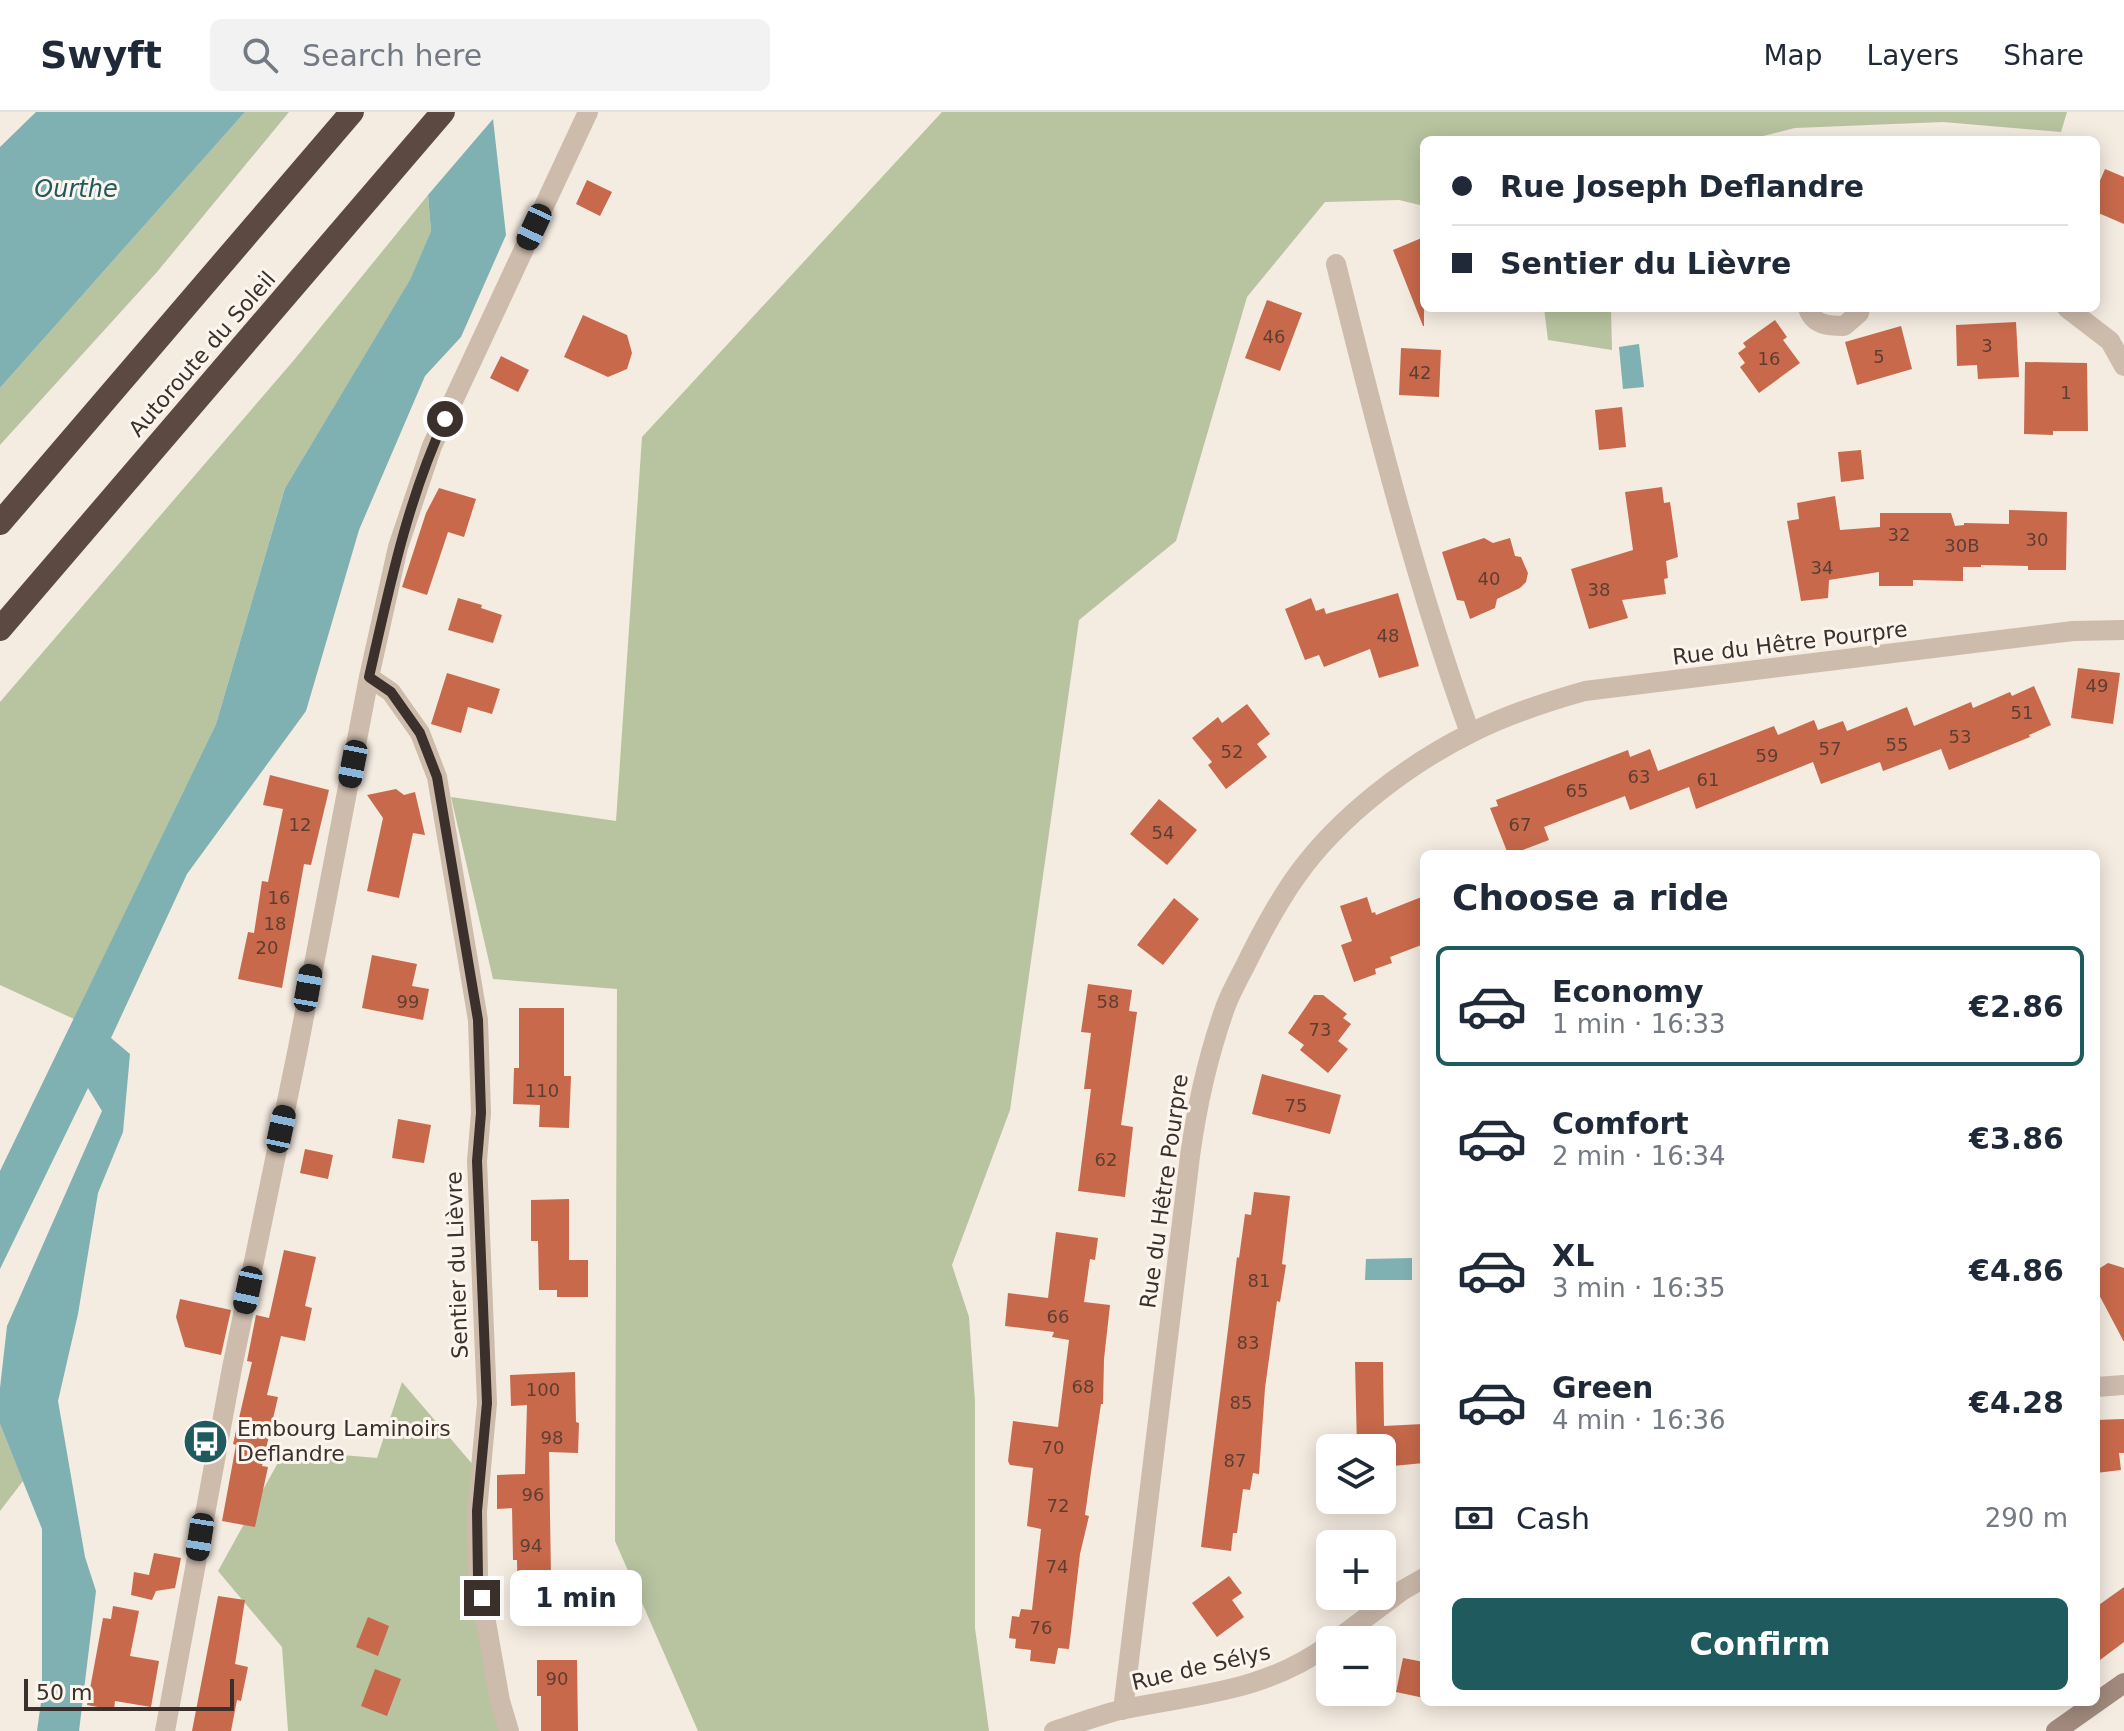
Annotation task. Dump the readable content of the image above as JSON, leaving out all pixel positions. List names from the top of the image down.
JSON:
{
  "streets": {
    "highway": ["Autoroute du Soleil"],
    "street": ["Rue du Hêtre Pourpre", "Sentier du Lièvre", "Rue de Sélys"]
  },
  "crossings": [
    ["Rue du Hêtre Pourpre", "Rue de Sélys"]
  ],
  "water": ["Ourthe"],
  "places": {
    "bus stop": ["Embourg Laminoirs Deflandre"]
  },
  "house_numbers": [
    "46",
    "3",
    "5",
    "16",
    "42",
    "1",
    "32",
    "30",
    "30B",
    "34",
    "40",
    "38",
    "48",
    "49",
    "51",
    "53",
    "55",
    "57",
    "52",
    "59",
    "63",
    "61",
    "65",
    "12",
    "67",
    "54",
    "16",
    "18",
    "20",
    "99",
    "58",
    "73",
    "110",
    "75",
    "62",
    "81",
    "66",
    "83",
    "68",
    "100",
    "85",
    "98",
    "70",
    "87",
    "96",
    "72",
    "94",
    "74",
    "76",
    "90"
  ],
  "scale_bar": "50 m",
  "page": {
    "header": "Swyft",
    "search": "Search here",
    "nav": ["Map", "Layers", "Share"],
    "banner": ["Rue Joseph Deflandre", "Sentier du Lièvre"],
    "heading": "Choose a ride",
    "list": [
      {
        "name": "Economy",
        "note": "1 min · 16:33",
        "value": "€2.86"
      },
      {
        "name": "Comfort",
        "note": "2 min · 16:34",
        "value": "€3.86"
      },
      {
        "name": "XL",
        "note": "3 min · 16:35",
        "value": "€4.86"
      },
      {
        "name": "Green",
        "note": "4 min · 16:36",
        "value": "€4.28"
      }
    ],
    "map_buttons": ["+", "−"],
    "pay": ["Cash", "290 m"],
    "bubble": "1 min",
    "buttons": "Confirm",
    "scale": "50 m"
  }
}
